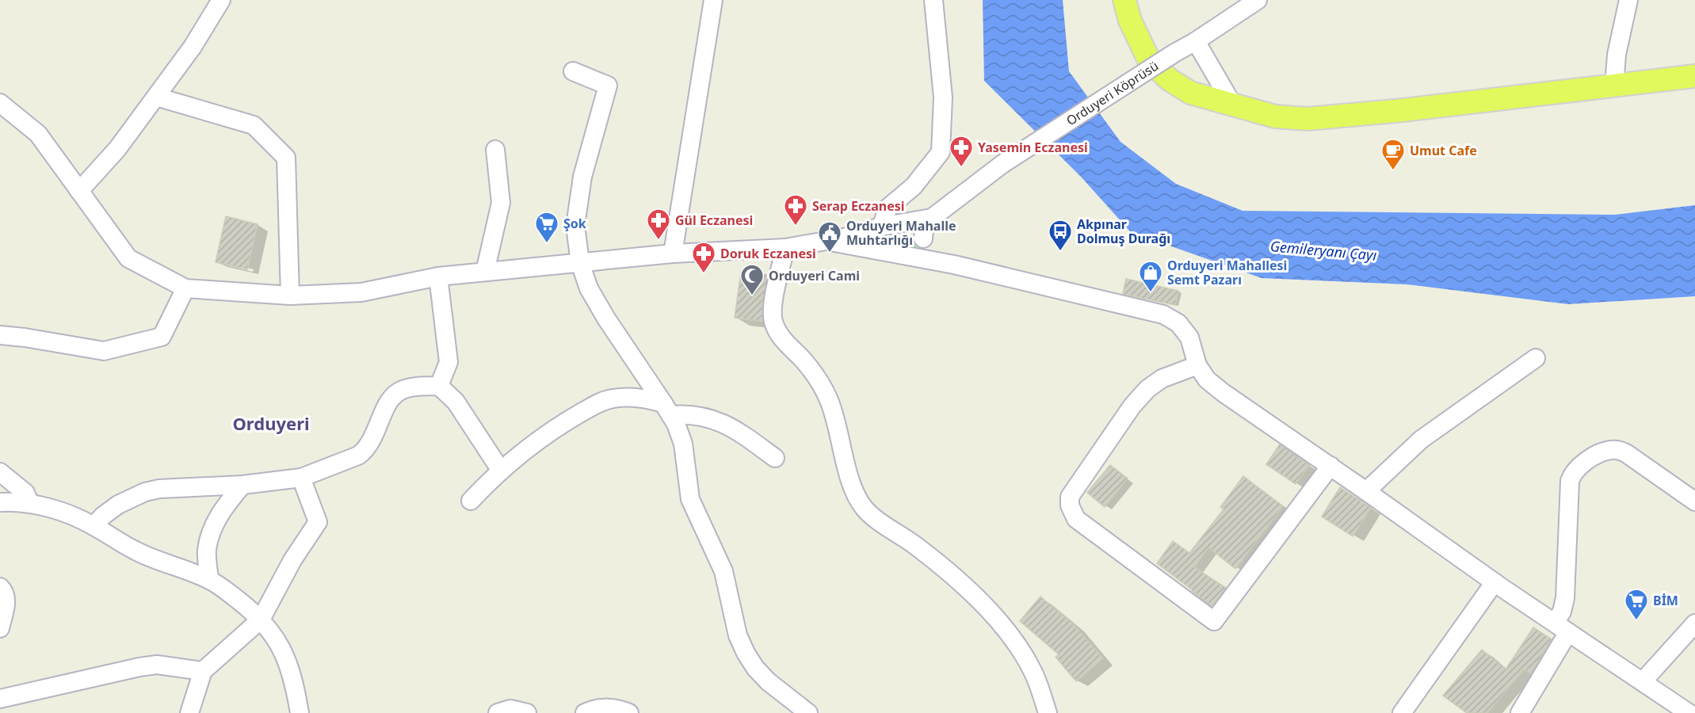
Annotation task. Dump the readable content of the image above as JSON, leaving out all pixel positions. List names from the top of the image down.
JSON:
{
  "streets": {
    "street": ["Orduyeri Köprüsü"]
  },
  "districts": ["Orduyeri"],
  "water": ["Gemileryanı Çayı"],
  "places": {
    "pharmacy": [
      "Yasemin Eczanesi",
      "Serap Eczanesi",
      "Gül Eczanesi",
      "Doruk Eczanesi"
    ],
    "cafe": ["Umut Cafe"],
    "supermarket": ["Şok", "BİM"],
    "bus stop": ["Akpınar Dolmuş Durağı"],
    "public building": ["Orduyeri Mahalle Muhtarlığı"],
    "shop": ["Orduyeri Mahallesi Semt Pazarı"],
    "mosque": ["Orduyeri Cami"]
  }
}
